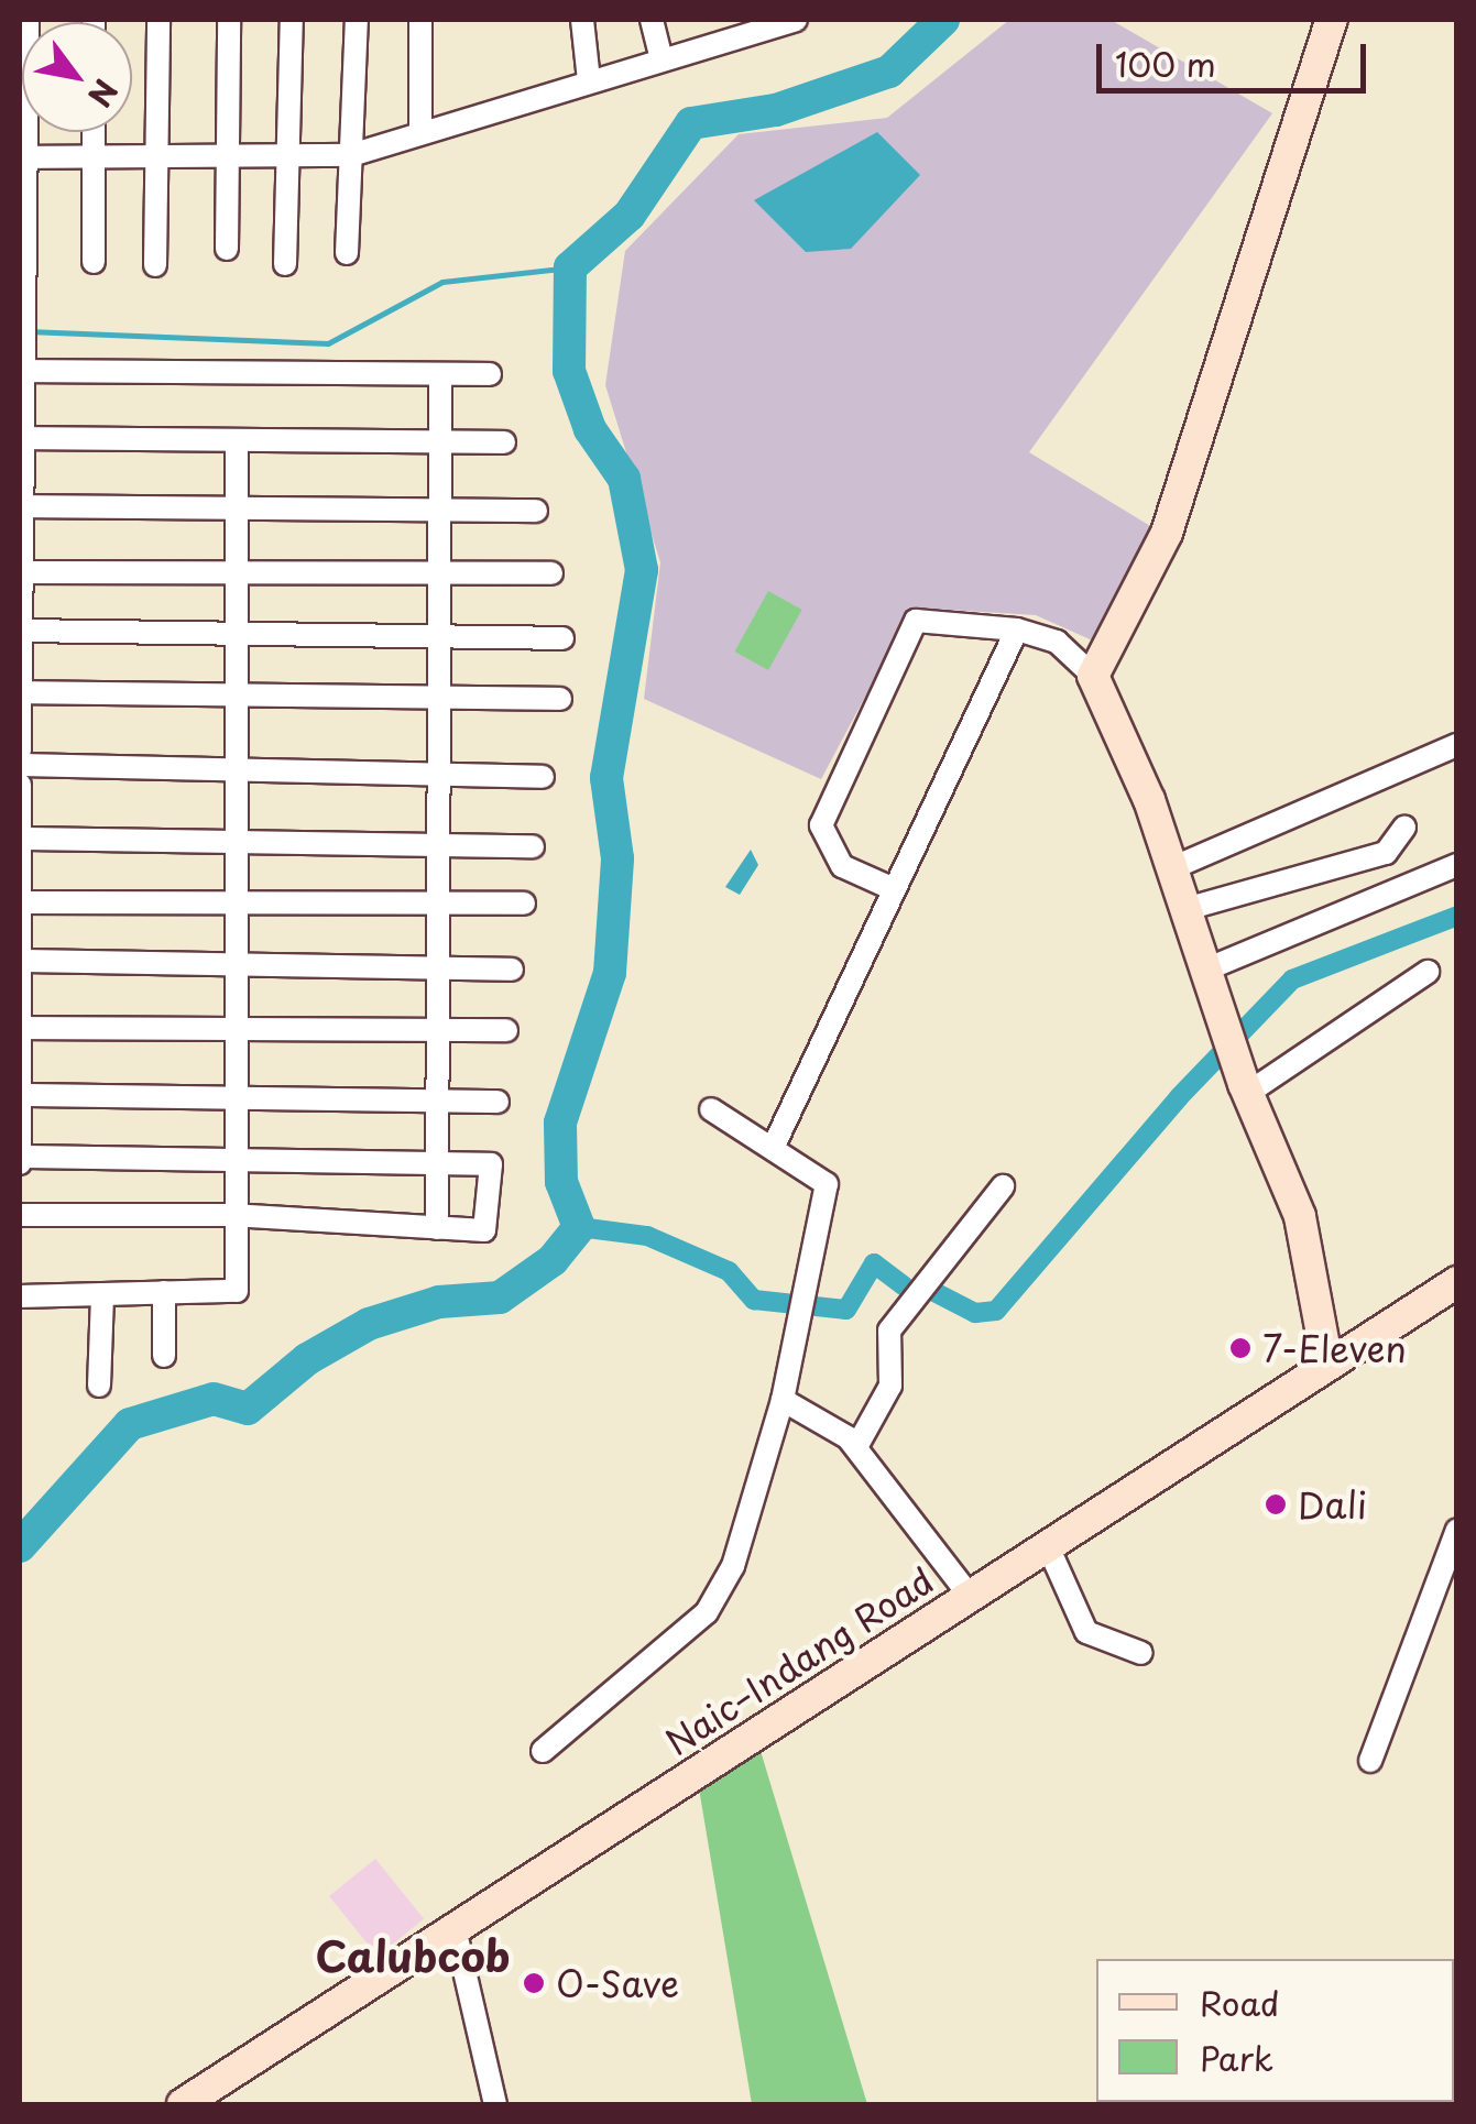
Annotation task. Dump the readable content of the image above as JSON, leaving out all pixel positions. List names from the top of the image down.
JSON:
{
  "streets": {
    "main road": ["Naic–Indang Road"]
  },
  "districts": ["Calubcob"],
  "places": ["7-Eleven", "Dali", "O-Save"],
  "legend": ["Road", "Park"],
  "scale_bar": "100 m",
  "north": "bottom right"
}
